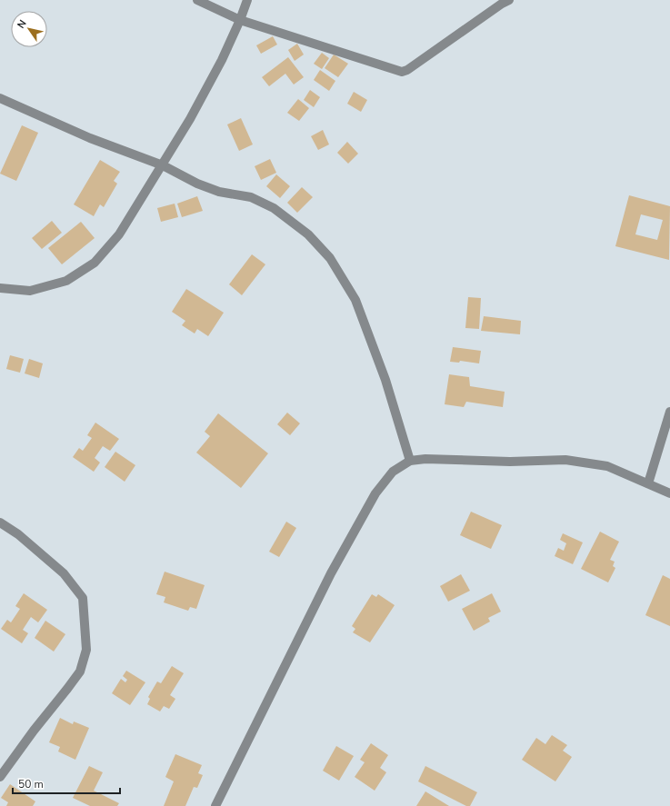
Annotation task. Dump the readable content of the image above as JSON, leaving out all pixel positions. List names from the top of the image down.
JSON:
{
  "scale_bar": "50 m",
  "north": "top left"
}
